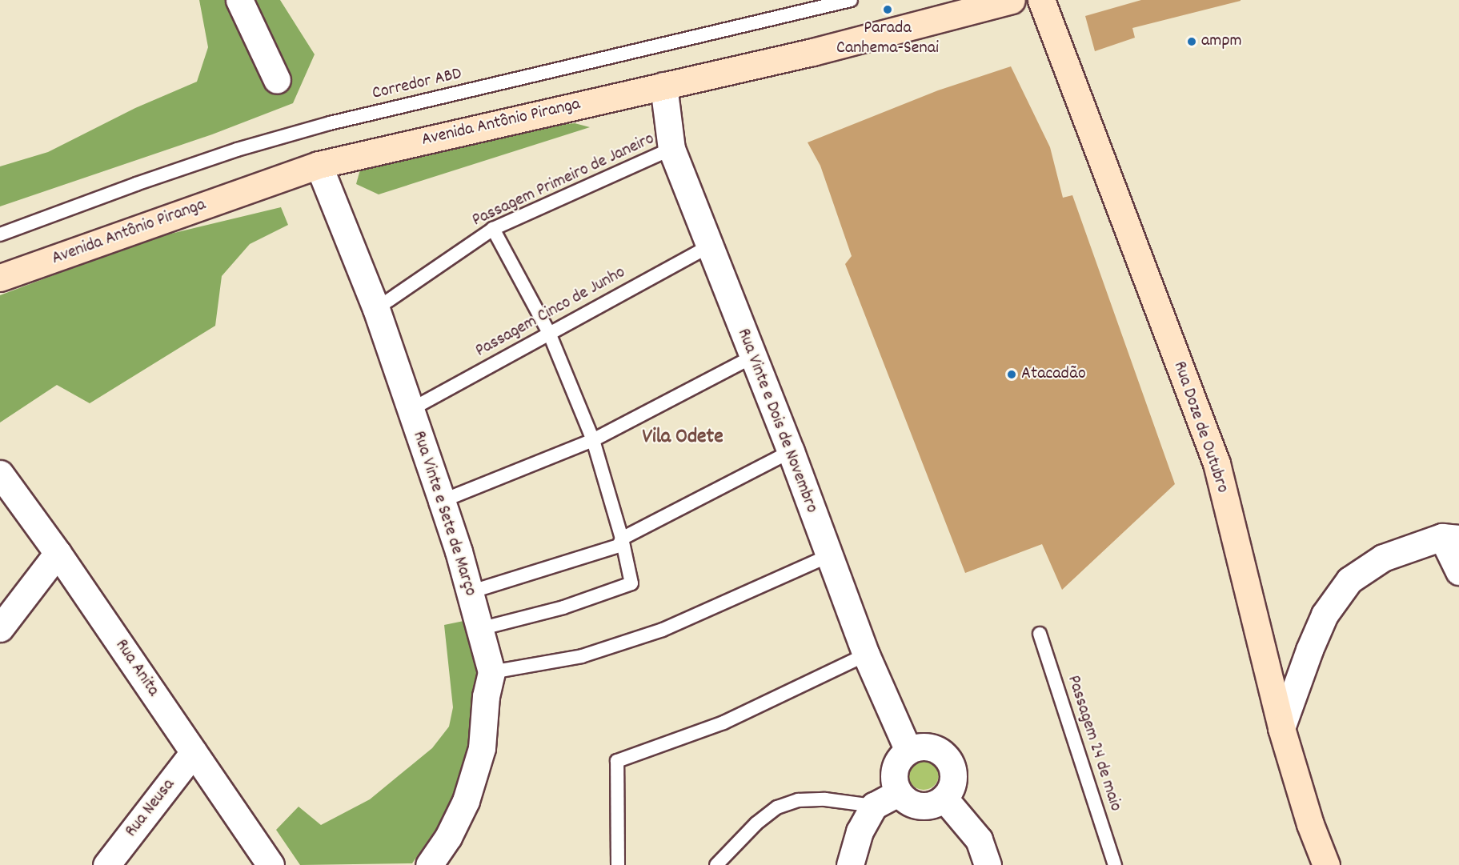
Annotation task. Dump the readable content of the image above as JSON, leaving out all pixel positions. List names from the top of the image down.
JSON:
{
  "streets": {
    "main road": ["Avenida Antônio Piranga", "Rua Doze de Outubro"],
    "street": [
      "Rua Vinte e Dois de Novembro",
      "Rua Vinte e Sete de Março",
      "Rua Anita",
      "Rua Neusa"
    ],
    "lane": [
      "Corredor ABD",
      "Passagem Primeiro de Janeiro",
      "Passagem Cinco de Junho",
      "Passagem 24 de maio"
    ]
  },
  "crossings": [
    ["Avenida Antônio Piranga", "Rua Vinte e Dois de Novembro"],
    ["Avenida Antônio Piranga", "Rua Vinte e Sete de Março"],
    ["Passagem Primeiro de Janeiro", "Rua Vinte e Dois de Novembro"],
    ["Passagem Primeiro de Janeiro", "Rua Vinte e Sete de Março"],
    ["Passagem Cinco de Junho", "Rua Vinte e Dois de Novembro"],
    ["Passagem Cinco de Junho", "Rua Vinte e Sete de Março"],
    ["Rua Anita", "Rua Neusa"]
  ],
  "districts": ["Vila Odete"],
  "places": ["Parada Canhema-Senai", "ampm", "Atacadão"]
}
